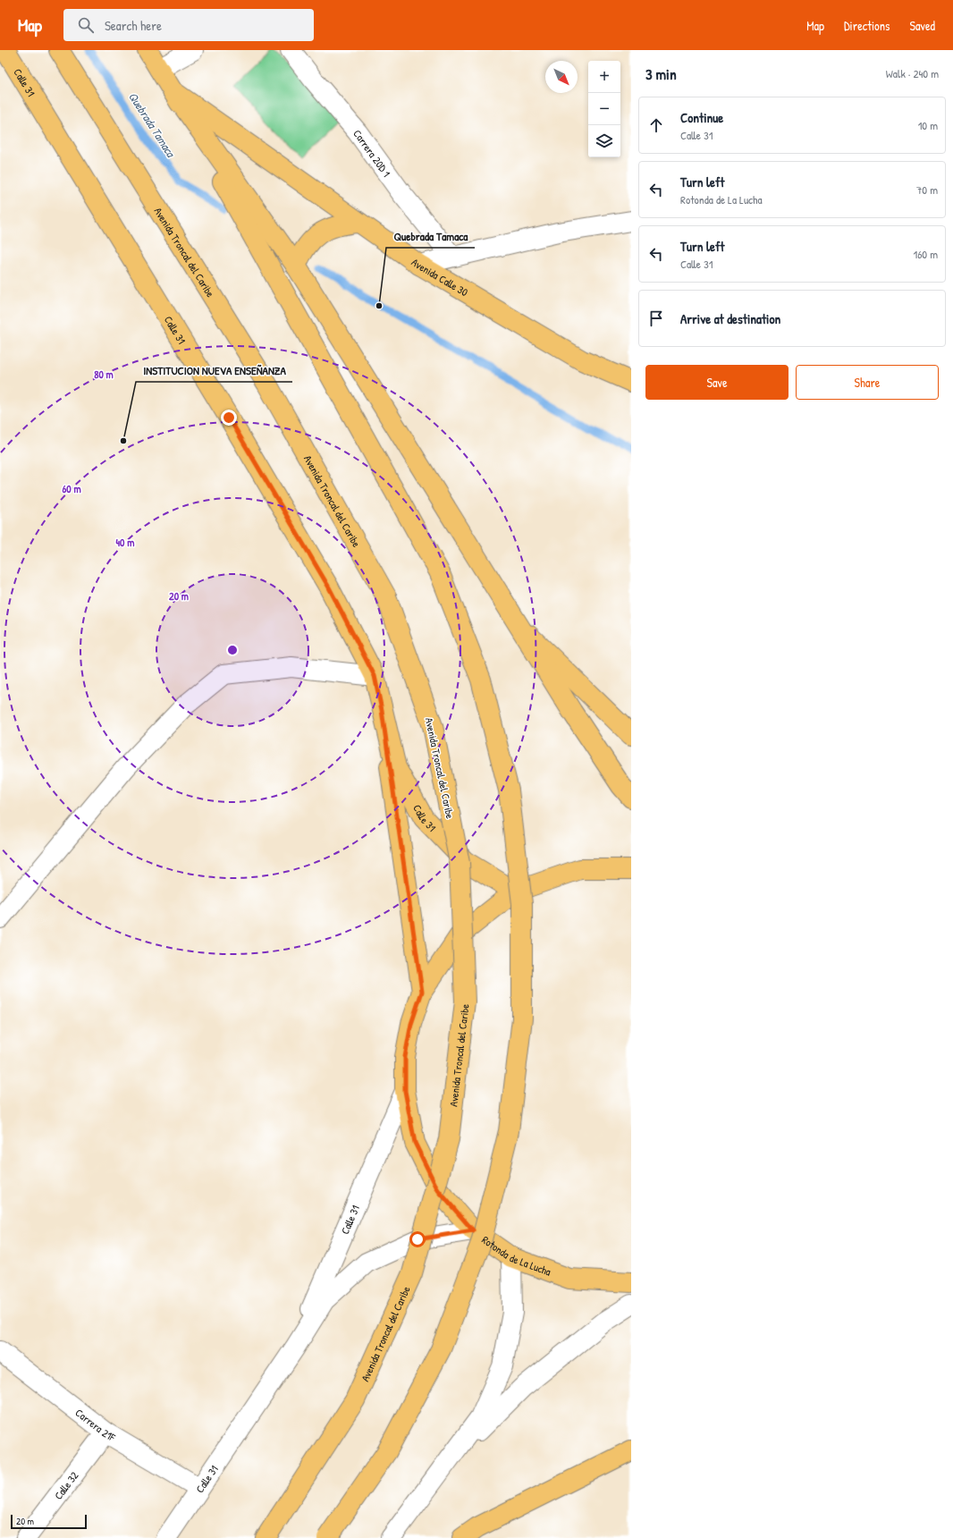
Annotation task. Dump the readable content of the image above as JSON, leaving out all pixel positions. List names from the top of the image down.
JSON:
{
  "streets": {
    "main road": [
      "Calle 31",
      "Avenida Troncal del Caribe",
      "Avenida Calle 30",
      "Rotonda de La Lucha"
    ],
    "street": ["Carrera 20D 1", "Carrera 21F", "Calle 32"]
  },
  "crossings": [
    ["Calle 31", "Rotonda de La Lucha"],
    ["Calle 31", "Carrera 21F"],
    ["Carrera 21F", "Calle 32"]
  ],
  "water": ["Quebrada Tamaca"],
  "places": ["Quebrada Tamaca", "INSTITUCION NUEVA ENSEÑANZA"],
  "scale_bar": "20 m",
  "north": "bottom right",
  "page": {
    "header": "Map",
    "search": "Search here",
    "nav": ["Map", "Directions", "Saved"],
    "heading": ["3 min", "Walk · 240 m"],
    "map_buttons": ["+", "−"],
    "list": [
      ["Continue", "Calle 31", "10 m"],
      ["Turn left", "Rotonda de La Lucha", "70 m"],
      ["Turn left", "Calle 31", "160 m"],
      "Arrive at destination"
    ],
    "buttons": ["Save", "Share"],
    "scale": "20 m"
  },
  "rings": [
    "80 m",
    "60 m",
    "40 m",
    "20 m"
  ]
}
